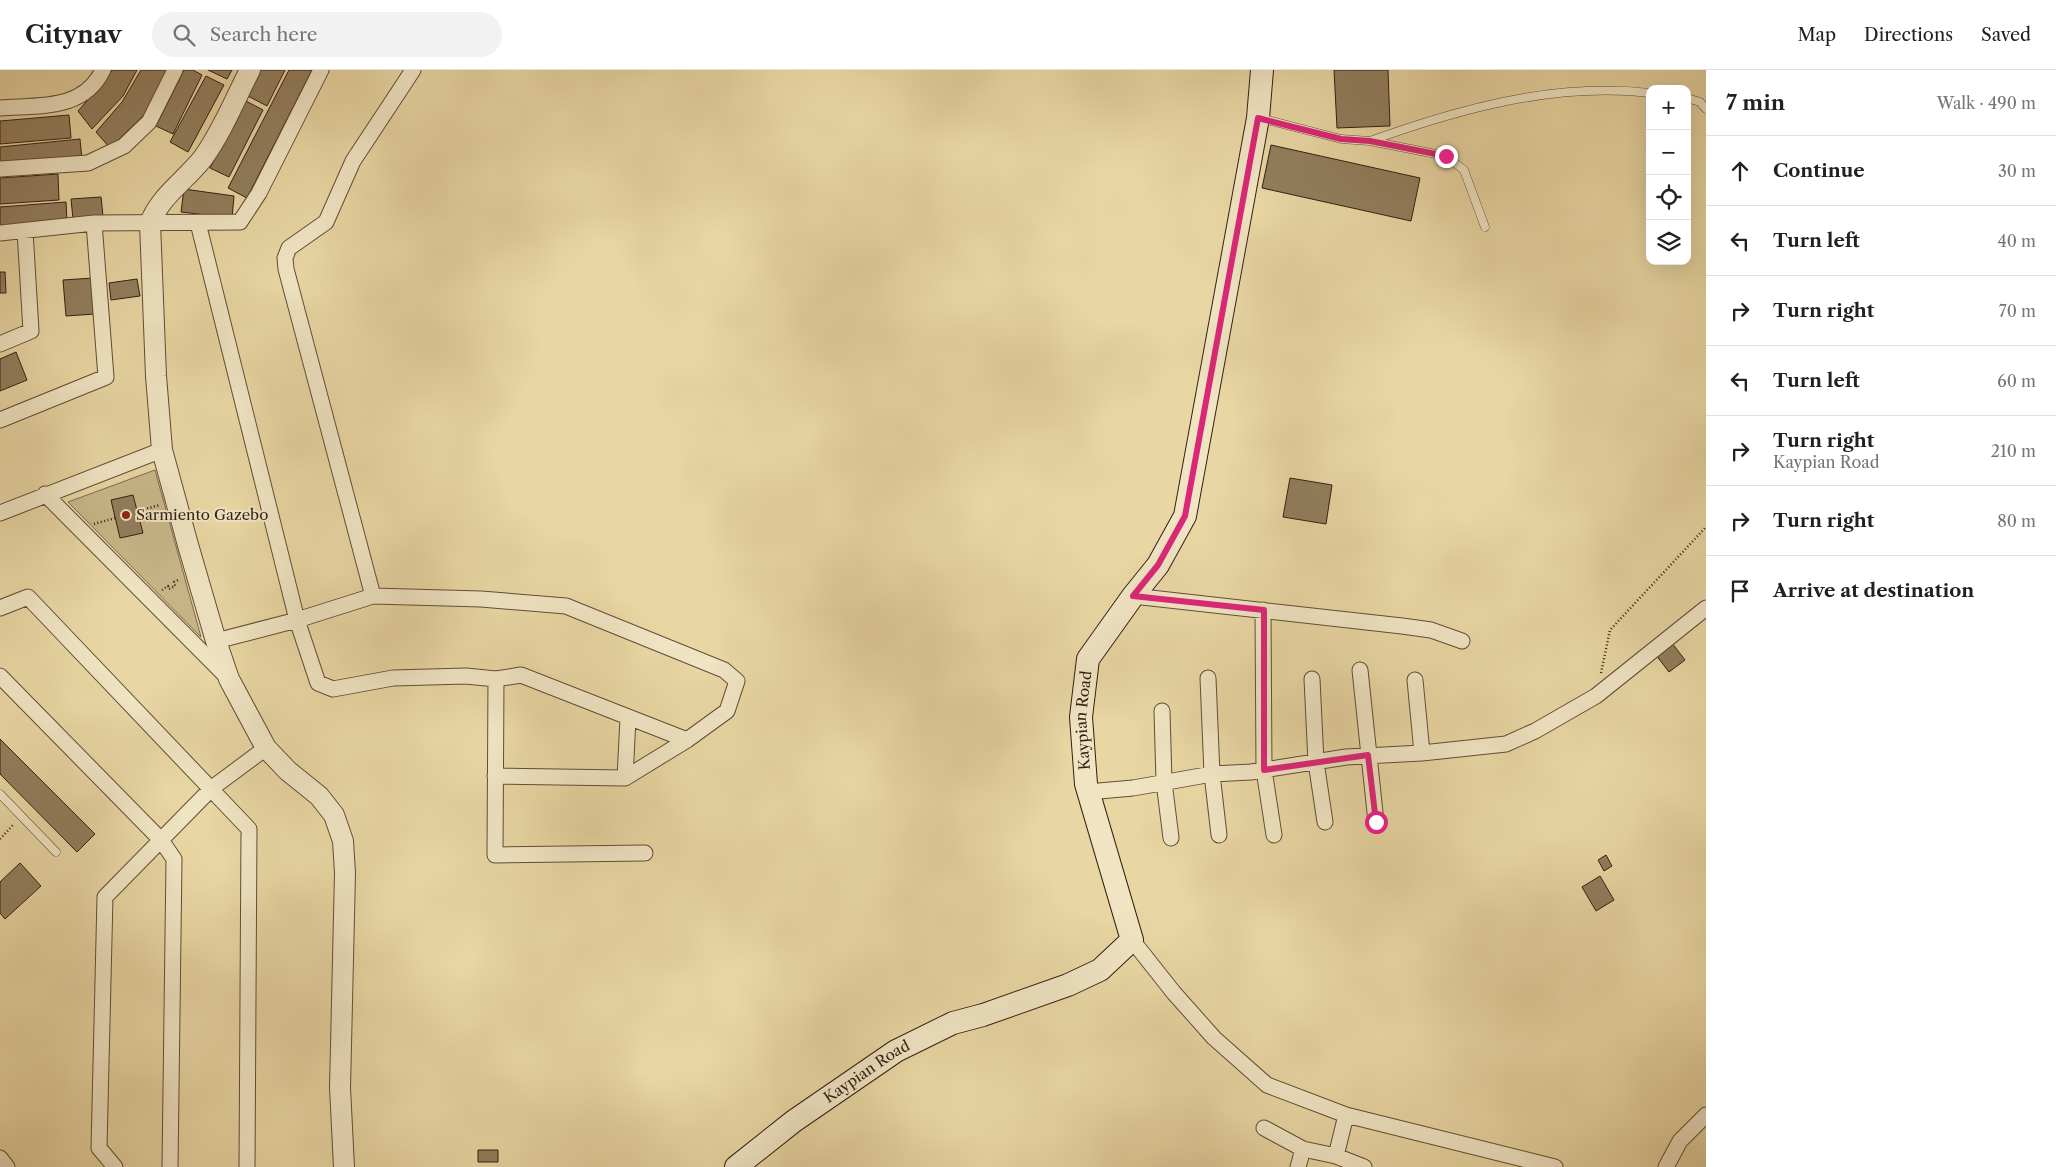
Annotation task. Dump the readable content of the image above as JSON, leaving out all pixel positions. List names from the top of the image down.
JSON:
{
  "streets": {
    "main road": ["Kaypian Road"]
  },
  "places": ["Sarmiento Gazebo"],
  "page": {
    "header": "Citynav",
    "search": "Search here",
    "nav": ["Map", "Directions", "Saved"],
    "heading": ["7 min", "Walk · 490 m"],
    "map_buttons": ["+", "−"],
    "list": [
      ["Continue", "30 m"],
      ["Turn left", "40 m"],
      ["Turn right", "70 m"],
      ["Turn left", "60 m"],
      ["Turn right", "Kaypian Road", "210 m"],
      ["Turn right", "80 m"],
      "Arrive at destination"
    ]
  }
}
